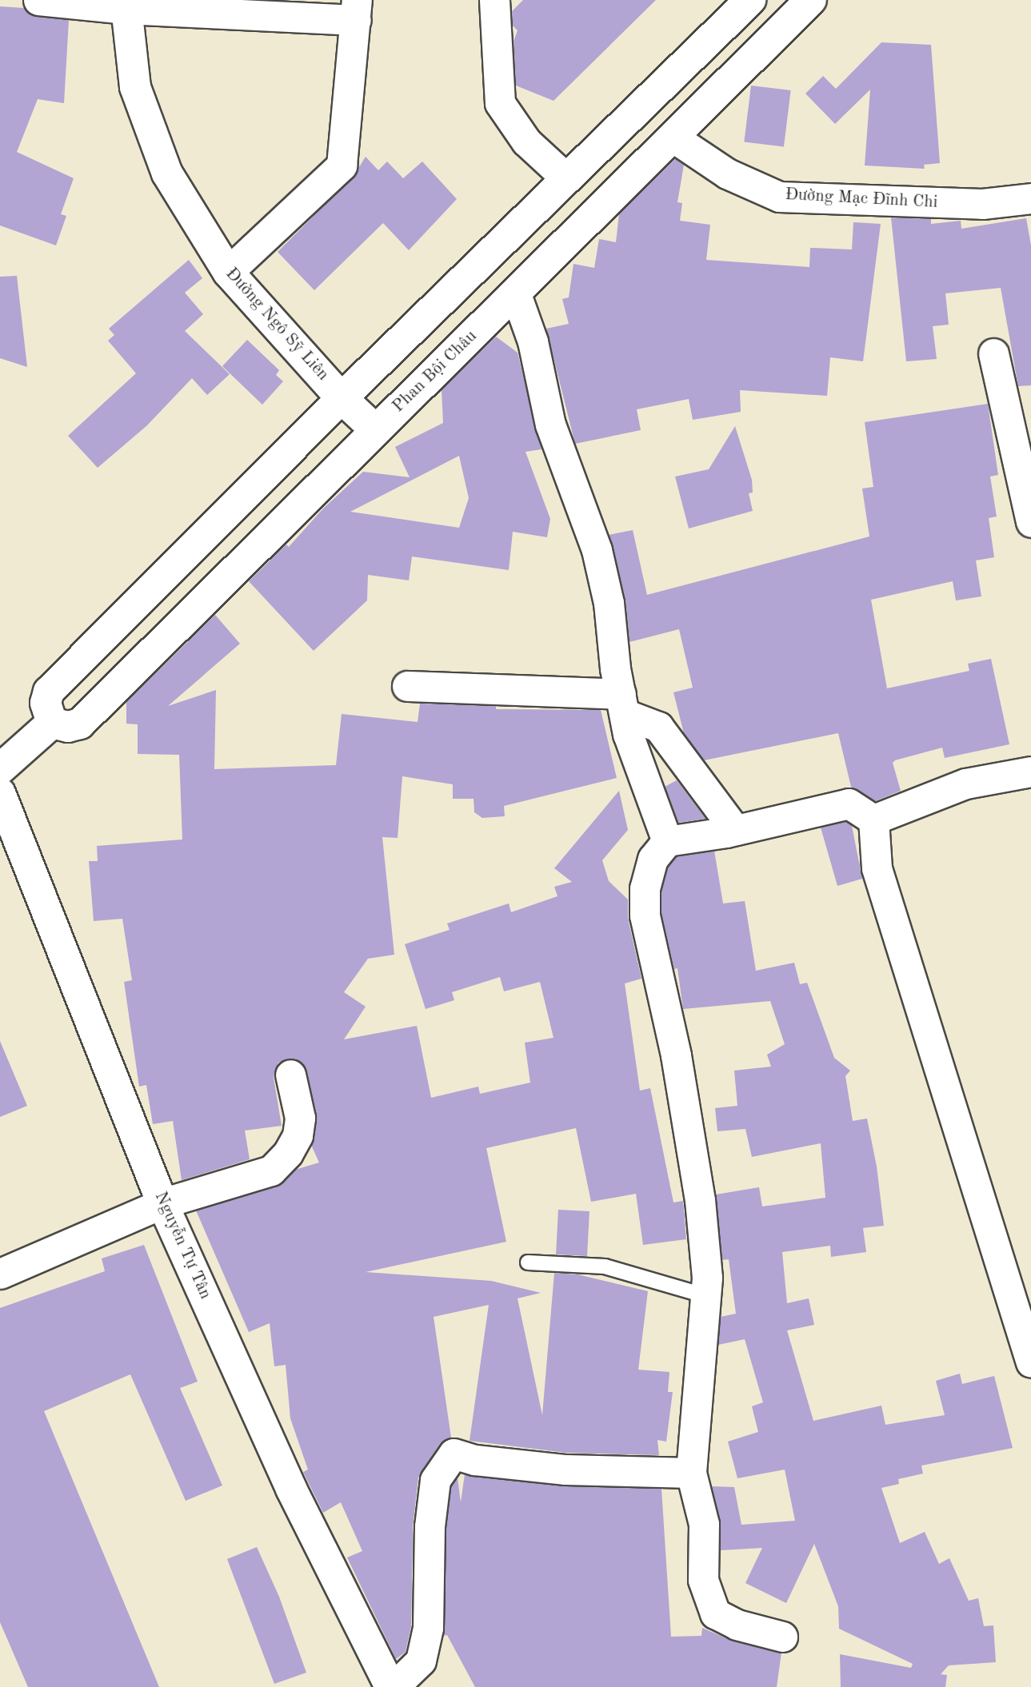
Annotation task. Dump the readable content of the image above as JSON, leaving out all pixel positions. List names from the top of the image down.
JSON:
{
  "streets": {
    "street": [
      "Đường Mạc Đĩnh Chi",
      "Đường Ngô Sỹ Liên",
      "Phan Bội Châu",
      "Nguyễn Tự Tân"
    ]
  },
  "crossings": [
    ["Đường Mạc Đĩnh Chi", "Phan Bội Châu"],
    ["Đường Ngô Sỹ Liên", "Phan Bội Châu"]
  ]
}
